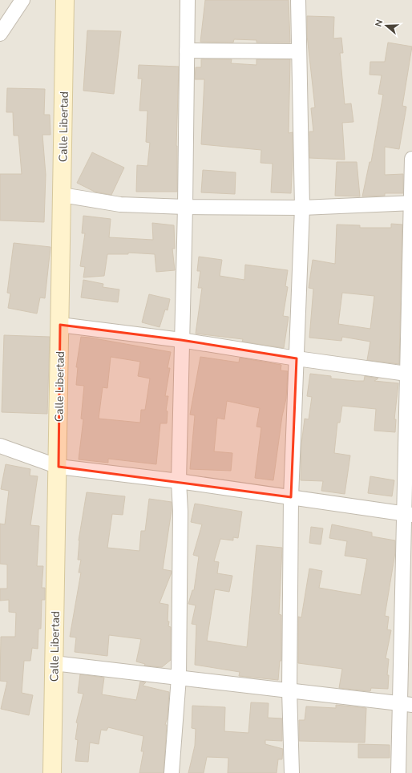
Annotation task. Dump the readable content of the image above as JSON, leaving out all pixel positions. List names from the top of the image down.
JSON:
{
  "streets": {
    "street": ["Calle Libertad"]
  },
  "north": "left"
}
